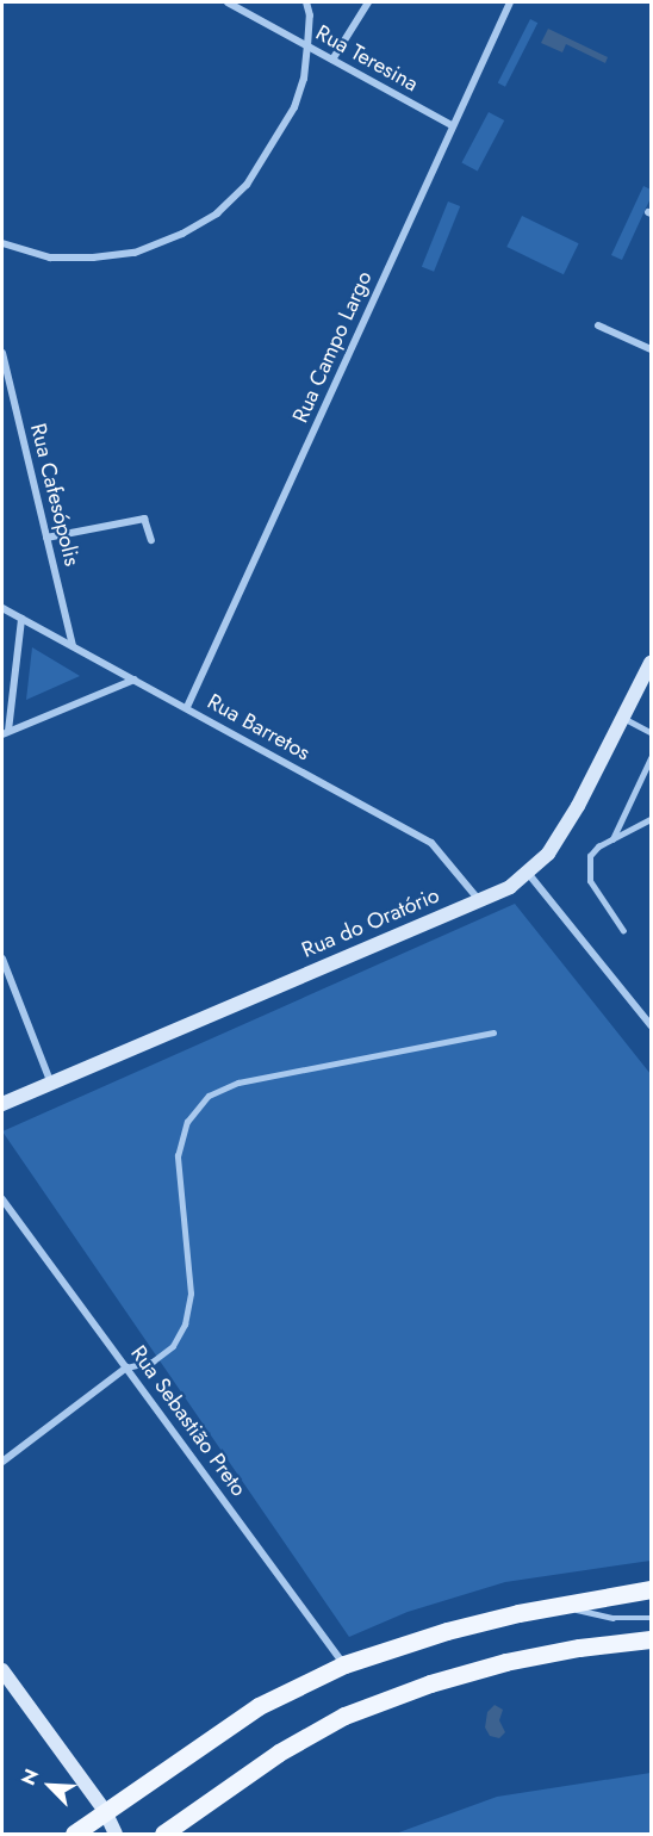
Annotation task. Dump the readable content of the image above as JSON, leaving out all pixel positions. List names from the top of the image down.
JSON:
{
  "streets": {
    "street": [
      "Rua Teresina",
      "Rua Campo Largo",
      "Rua Cafesópolis",
      "Rua Barretos",
      "Rua do Oratório",
      "Rua Sebastião Preto"
    ]
  },
  "crossings": [
    ["Rua Teresina", "Rua Campo Largo"],
    ["Rua Campo Largo", "Rua Barretos"],
    ["Rua Cafesópolis", "Rua Barretos"],
    ["Rua Barretos", "Rua do Oratório"]
  ],
  "north": "top left"
}
